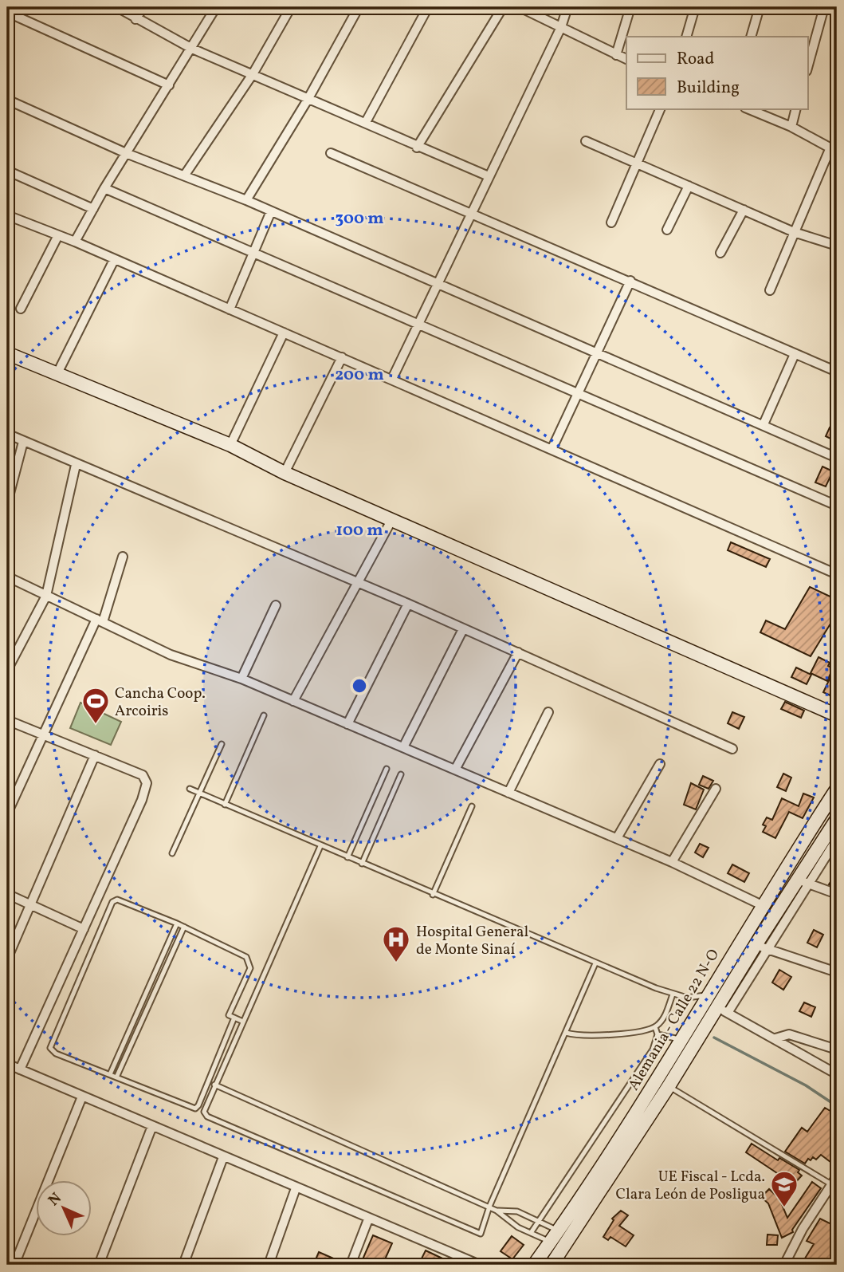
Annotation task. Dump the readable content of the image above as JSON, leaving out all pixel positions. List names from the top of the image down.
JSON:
{
  "streets": {
    "street": ["Alemania - Calle 22 N-O"]
  },
  "places": {
    "sports": ["Cancha Coop. Arcoiris"],
    "hospital": ["Hospital General de Monte Sinaí"],
    "school or university": ["UE Fiscal - Lcda. Clara León de Posligua"]
  },
  "legend": ["Road", "Building"],
  "north": "top left",
  "rings": ["300 m", "200 m", "100 m"]
}
